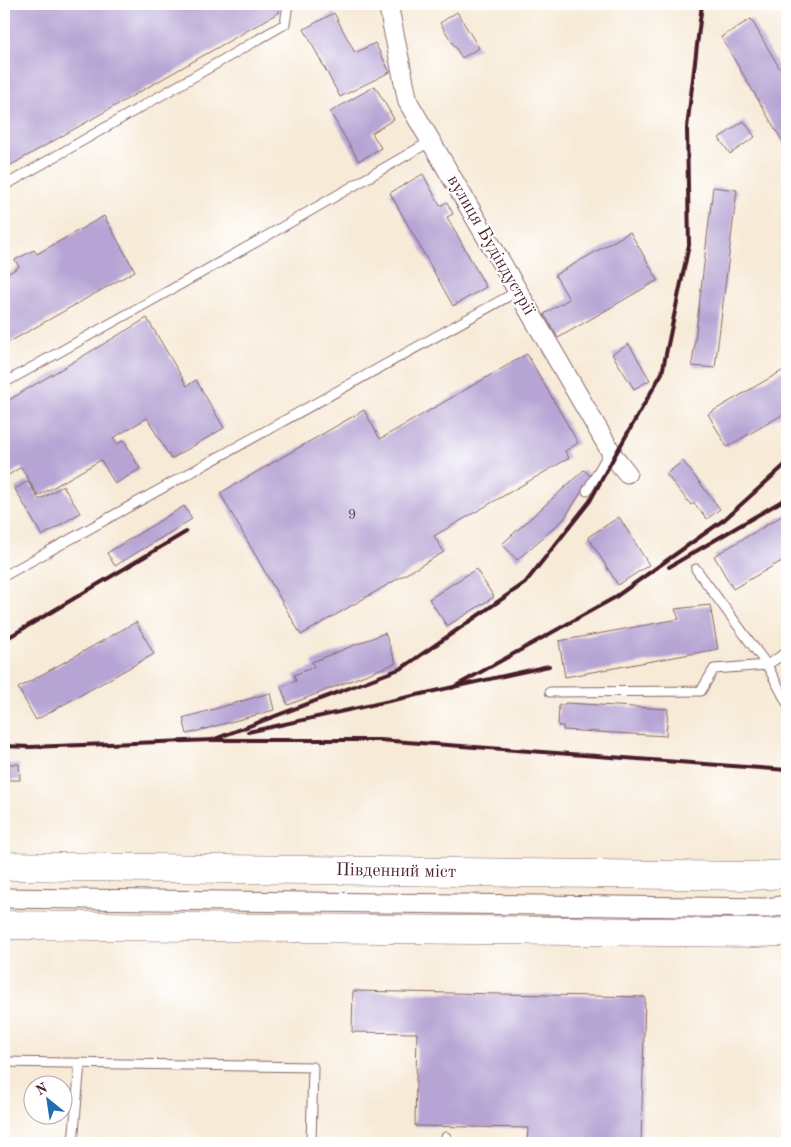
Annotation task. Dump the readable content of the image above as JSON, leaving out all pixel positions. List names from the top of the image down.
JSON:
{
  "streets": {
    "highway": ["Південний міст"],
    "street": ["вулиця Будіндустрії"]
  },
  "house_numbers": ["9"],
  "north": "top left"
}
